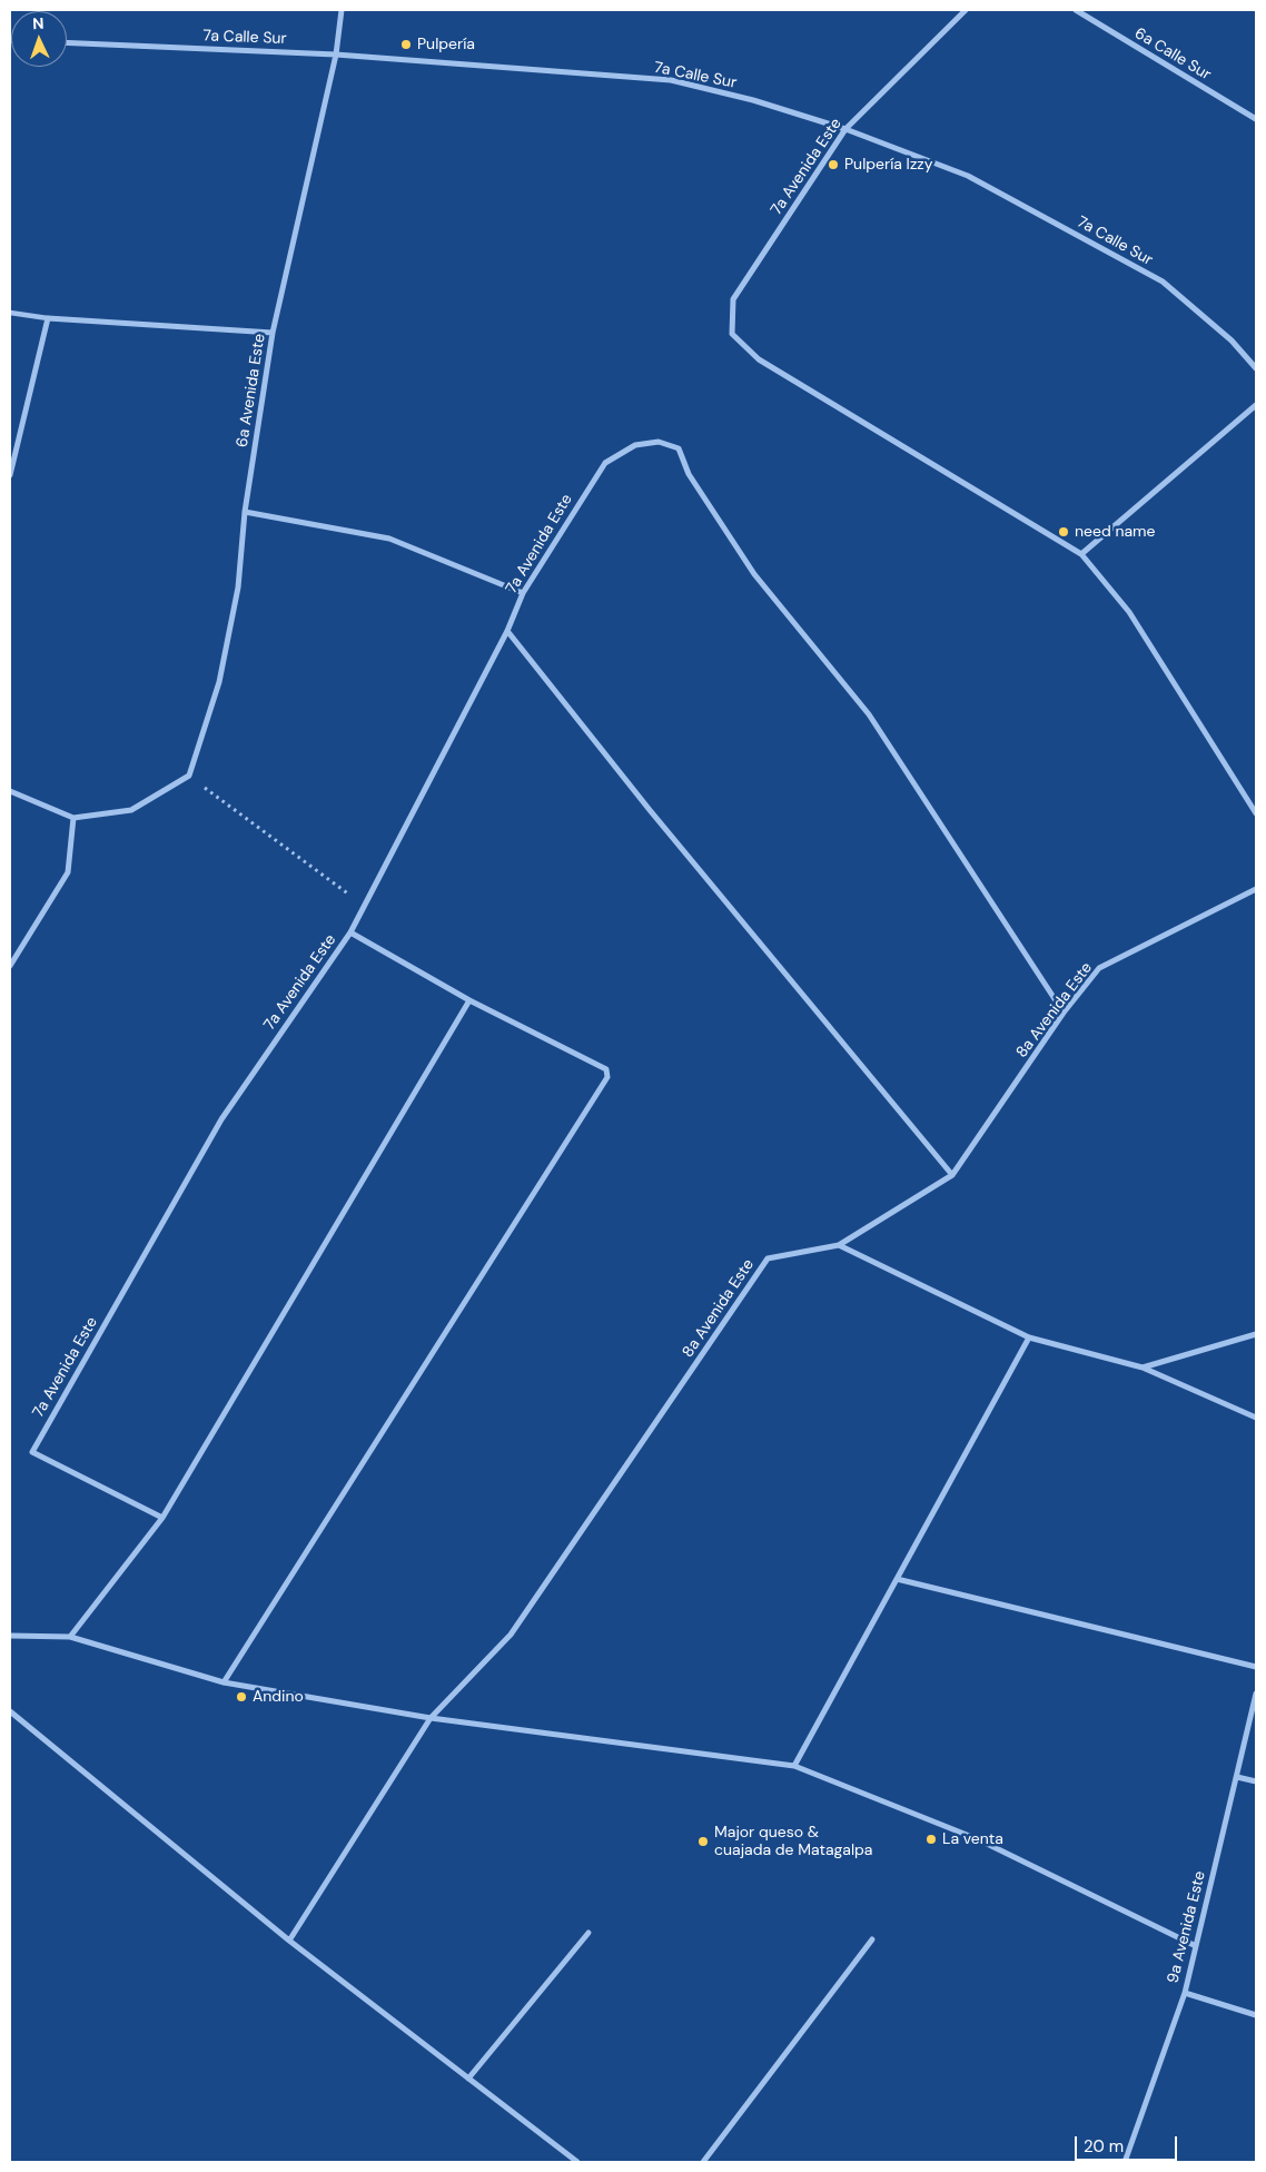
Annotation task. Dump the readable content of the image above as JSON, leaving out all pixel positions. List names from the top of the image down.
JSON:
{
  "streets": {
    "street": [
      "7a Calle Sur",
      "6a Calle Sur",
      "7a Avenida Este",
      "6a Avenida Este",
      "8a Avenida Este",
      "9a Avenida Este"
    ]
  },
  "crossings": [
    ["7a Calle Sur", "7a Avenida Este"],
    ["7a Calle Sur", "6a Avenida Este"],
    ["7a Avenida Este", "8a Avenida Este"]
  ],
  "places": [
    "Pulpería",
    "Pulpería Izzy",
    "need name",
    "Andino",
    "La venta",
    "Major queso & cuajada de Matagalpa"
  ],
  "scale_bar": "20 m",
  "north": "top"
}
